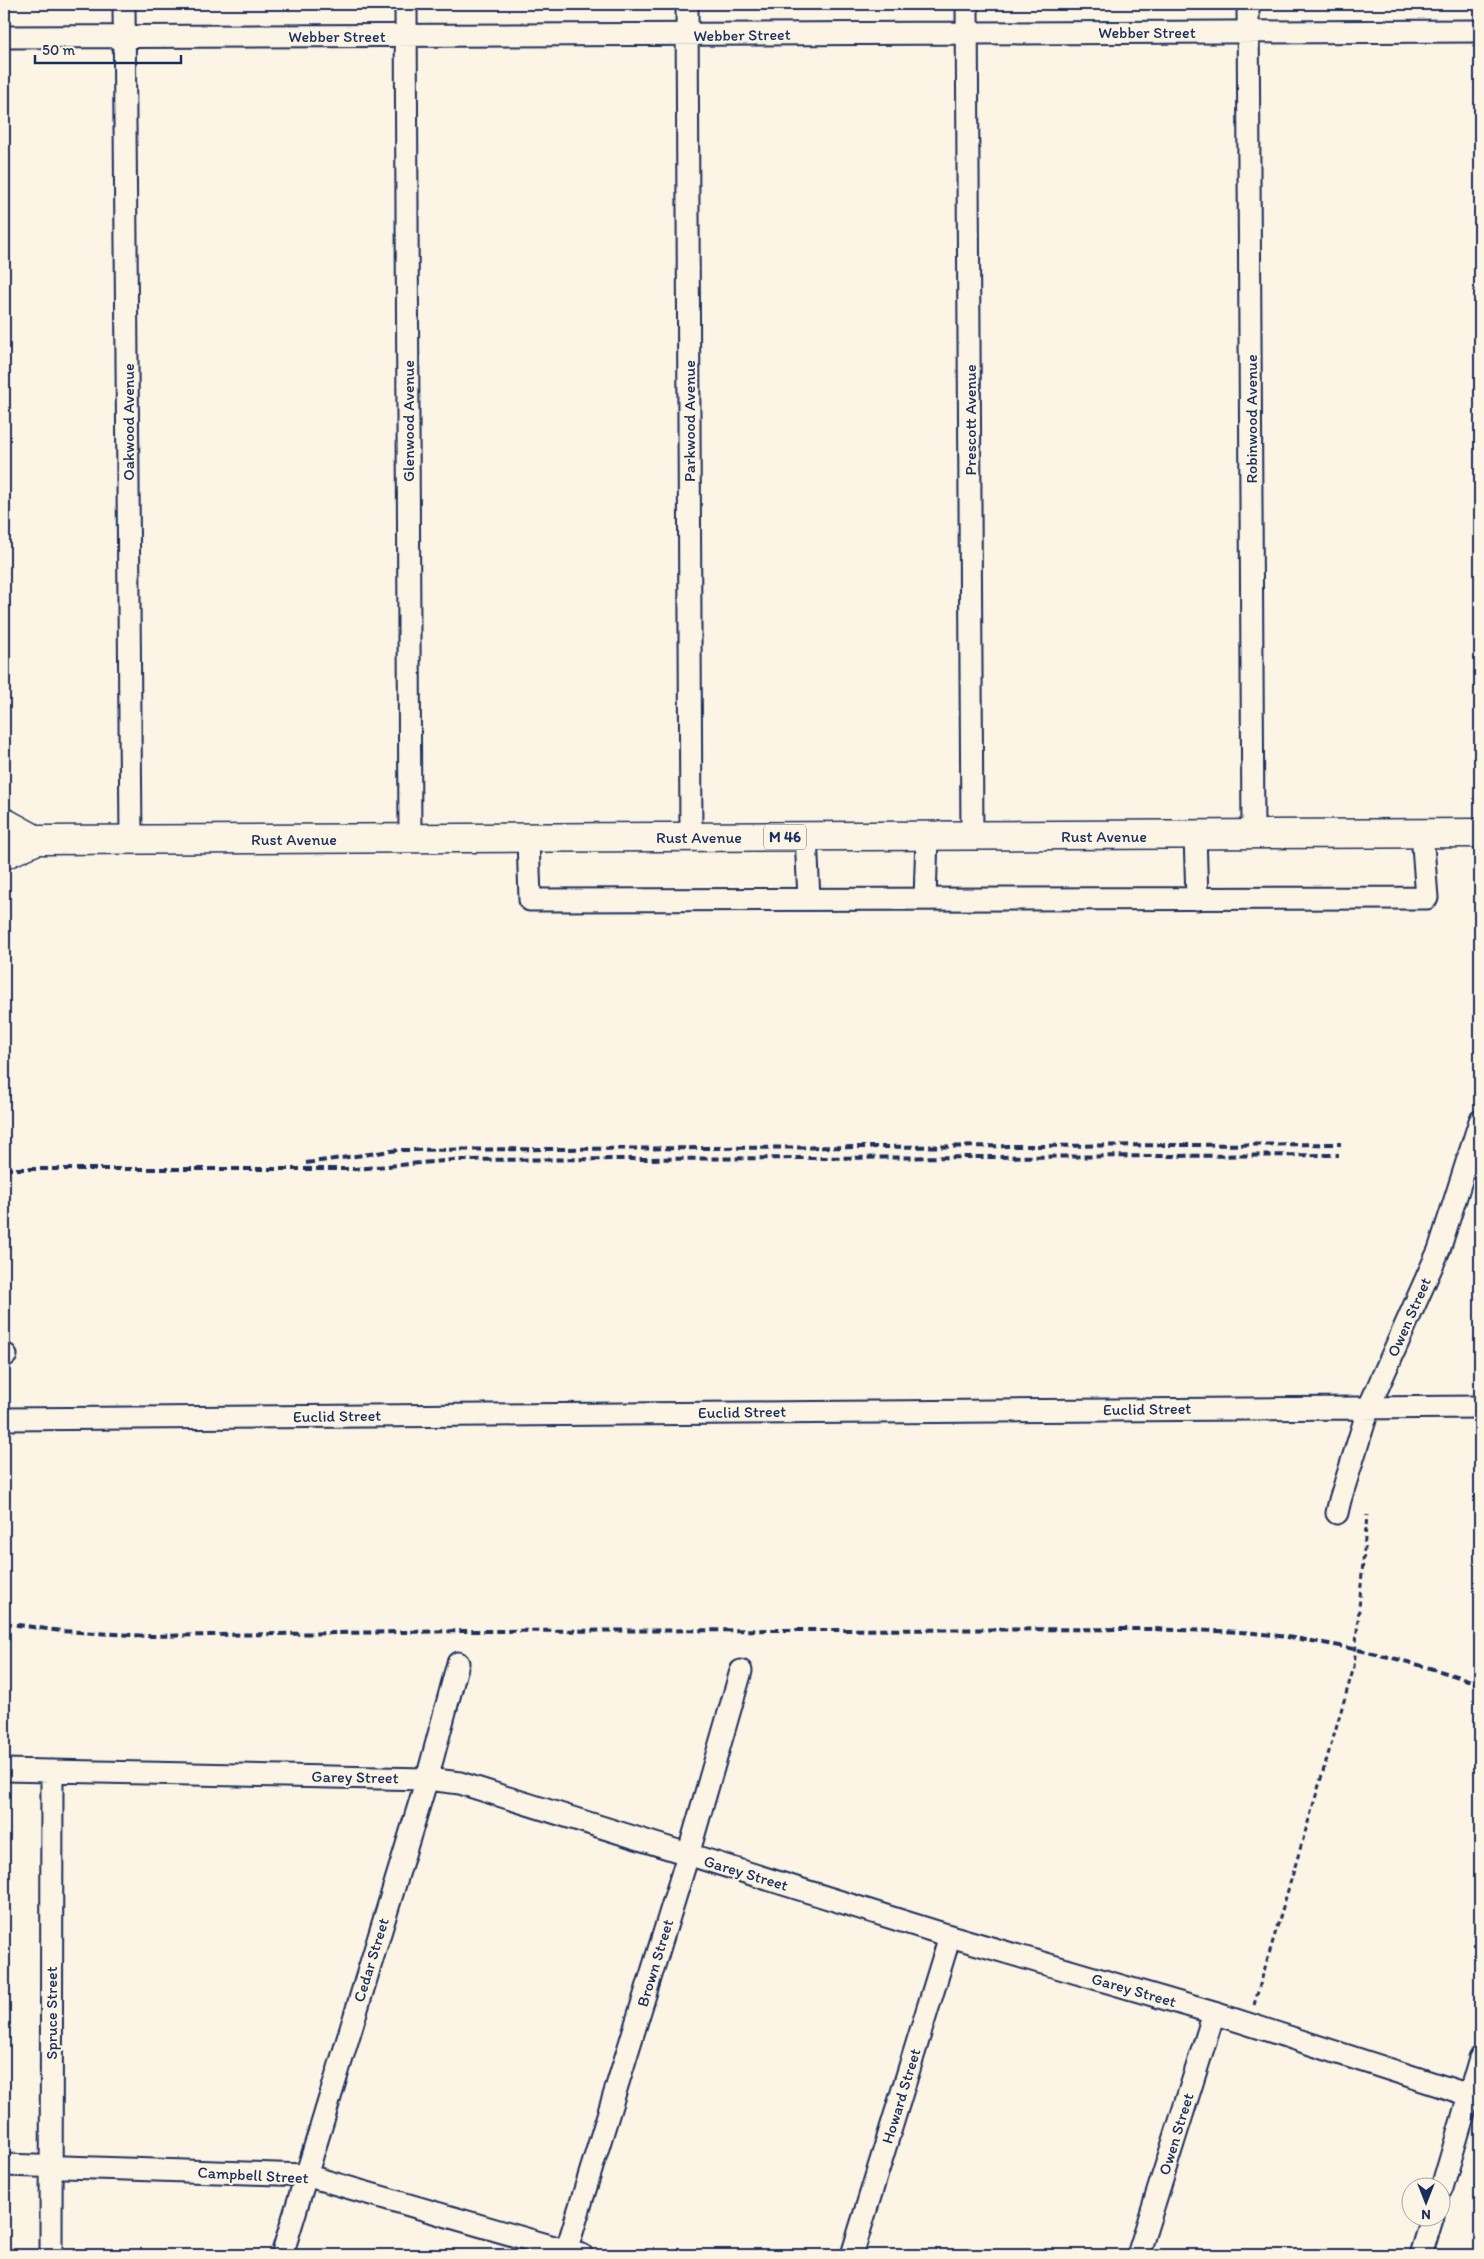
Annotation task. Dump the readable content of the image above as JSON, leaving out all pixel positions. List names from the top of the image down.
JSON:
{
  "streets": {
    "highway": ["Rust Avenue", "M 46"],
    "street": [
      "Webber Street",
      "Robinwood Avenue",
      "Prescott Avenue",
      "Glenwood Avenue",
      "Parkwood Avenue",
      "Oakwood Avenue",
      "Owen Street",
      "Euclid Street",
      "Garey Street",
      "Cedar Street",
      "Brown Street",
      "Spruce Street",
      "Howard Street",
      "Campbell Street"
    ]
  },
  "crossings": [
    ["Webber Street", "Robinwood Avenue"],
    ["Webber Street", "Prescott Avenue"],
    ["Webber Street", "Glenwood Avenue"],
    ["Webber Street", "Parkwood Avenue"],
    ["Webber Street", "Oakwood Avenue"],
    ["Robinwood Avenue", "Rust Avenue"],
    ["Prescott Avenue", "Rust Avenue"],
    ["Glenwood Avenue", "Rust Avenue"],
    ["Parkwood Avenue", "Rust Avenue"],
    ["Oakwood Avenue", "Rust Avenue"],
    ["Owen Street", "Euclid Street"],
    ["Owen Street", "Garey Street"],
    ["Garey Street", "Cedar Street"],
    ["Garey Street", "Brown Street"],
    ["Garey Street", "Spruce Street"],
    ["Garey Street", "Howard Street"],
    ["Cedar Street", "Campbell Street"],
    ["Brown Street", "Campbell Street"],
    ["Spruce Street", "Campbell Street"]
  ],
  "scale_bar": "50 m",
  "north": "bottom"
}
